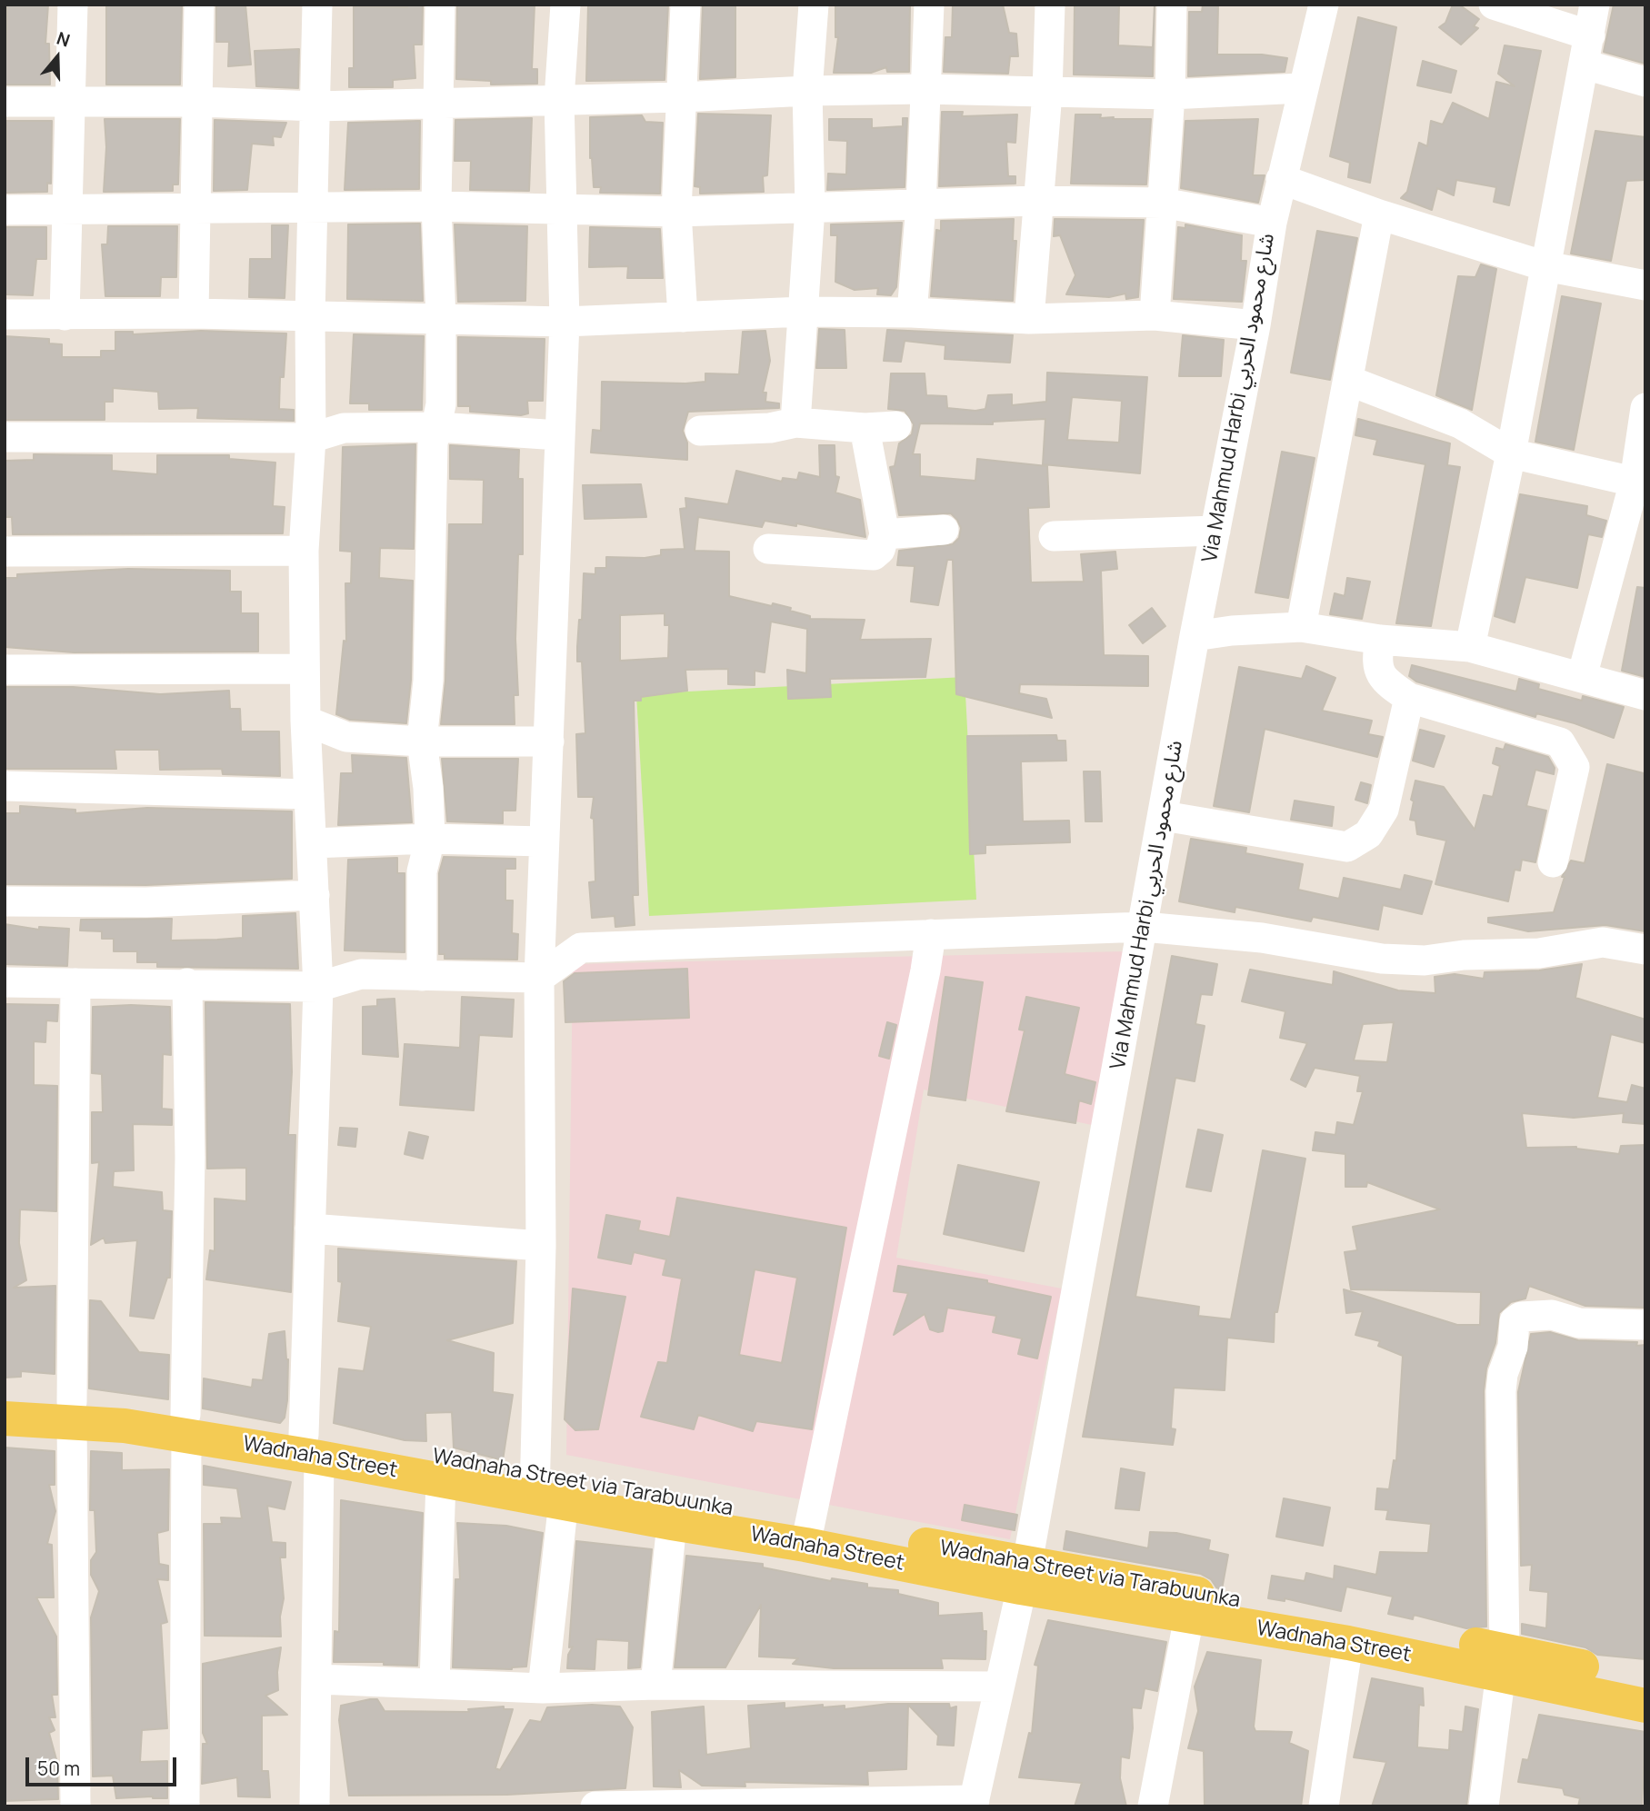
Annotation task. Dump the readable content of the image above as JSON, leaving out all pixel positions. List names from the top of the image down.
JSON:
{
  "streets": {
    "main road": ["Wadnaha Street", "Wadnaha Street via Tarabuunka"],
    "street": ["Via Mahmud Harbi شارع محمود الحربي"]
  },
  "crossings": [
    ["Via Mahmud Harbi شارع محمود الحربي", "Wadnaha Street"],
    ["Via Mahmud Harbi شارع محمود الحربي", "Wadnaha Street via Tarabuunka"],
    ["Wadnaha Street", "Wadnaha Street via Tarabuunka"]
  ],
  "scale_bar": "50 m",
  "north": "top"
}
